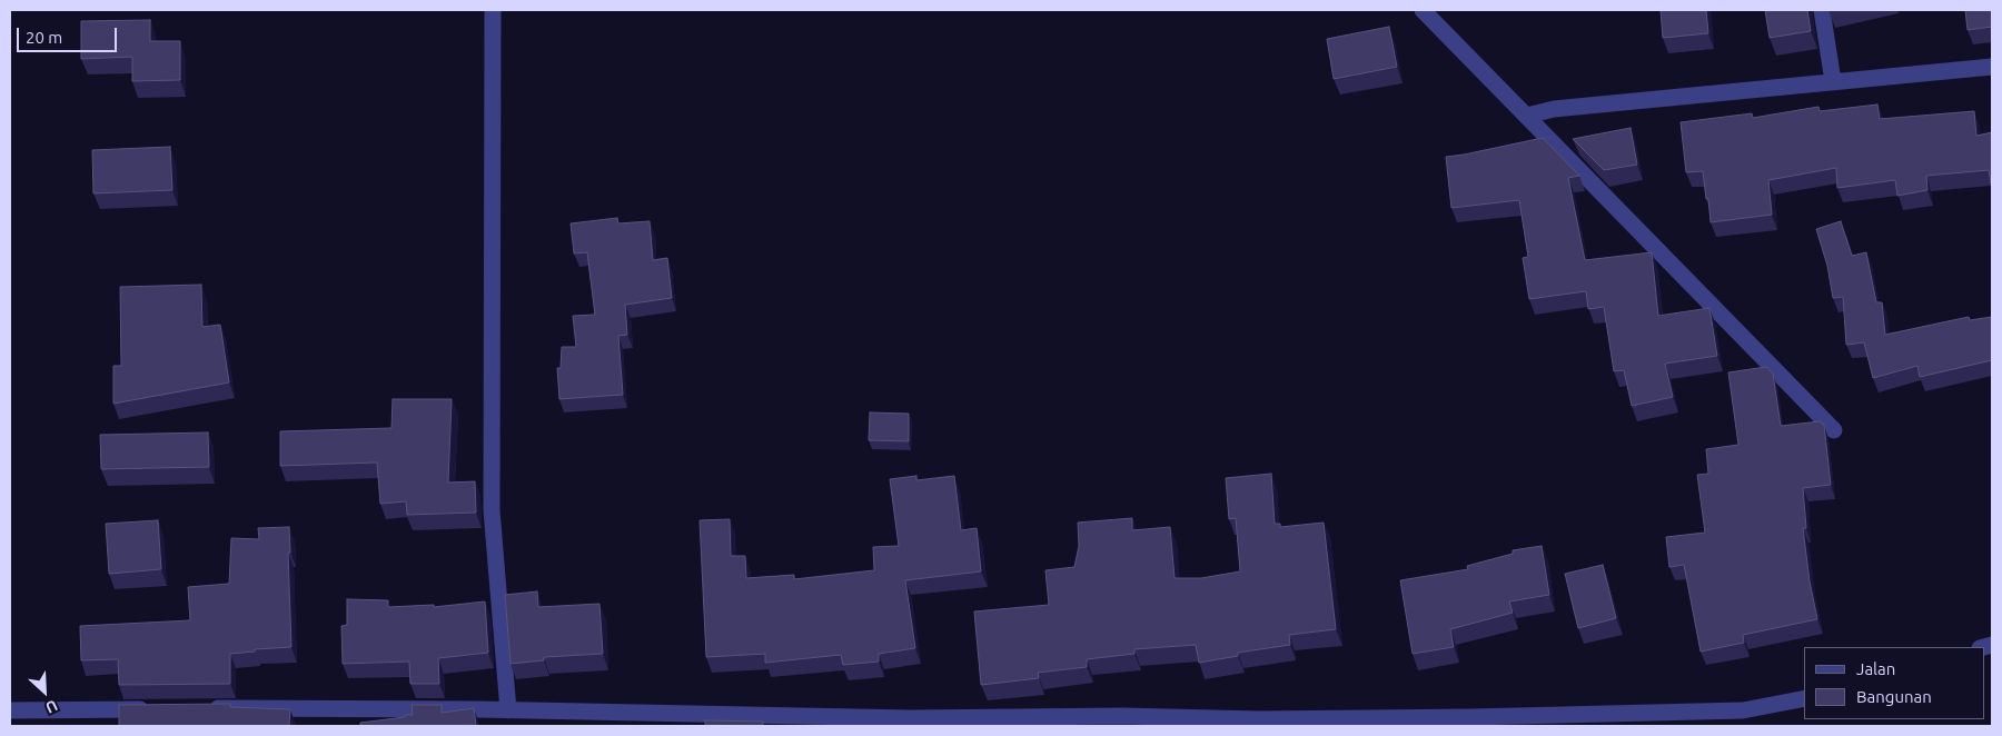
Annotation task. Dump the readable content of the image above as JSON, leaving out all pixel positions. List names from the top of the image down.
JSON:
{
  "legend": ["Jalan", "Bangunan"],
  "scale_bar": "20 m",
  "north": "bottom right"
}
